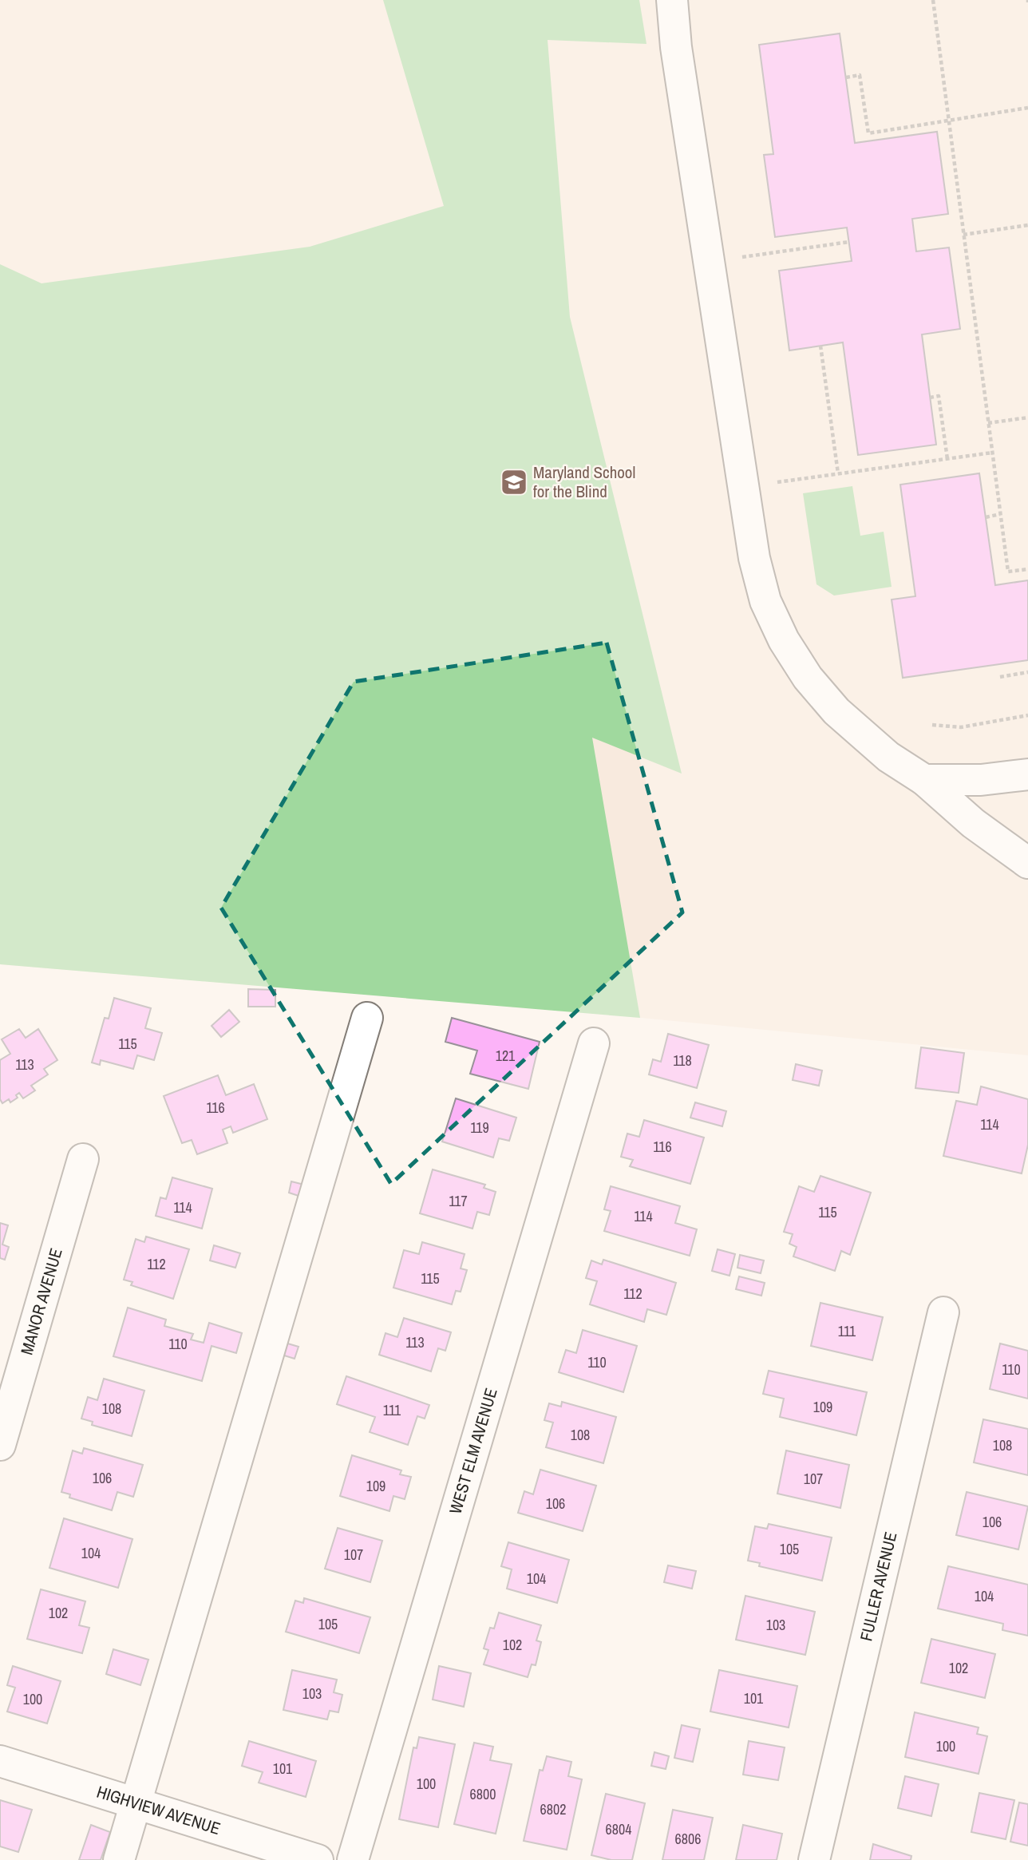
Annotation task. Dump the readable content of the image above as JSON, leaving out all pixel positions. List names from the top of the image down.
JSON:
{
  "streets": {
    "street": [
      "MANOR AVENUE",
      "WEST ELM AVENUE",
      "FULLER AVENUE",
      "HIGHVIEW AVENUE"
    ]
  },
  "places": {
    "school or university": ["Maryland School for the Blind"]
  },
  "house_numbers": [
    "115",
    "121",
    "118",
    "113",
    "116",
    "114",
    "119",
    "116",
    "117",
    "114",
    "115",
    "114",
    "112",
    "115",
    "112",
    "111",
    "113",
    "110",
    "110",
    "110",
    "109",
    "108",
    "111",
    "108",
    "108",
    "106",
    "107",
    "109",
    "106",
    "106",
    "105",
    "104",
    "107",
    "104",
    "104",
    "102",
    "105",
    "103",
    "102",
    "102",
    "103",
    "101",
    "100",
    "100",
    "101",
    "100",
    "6800",
    "6802",
    "6804",
    "6806"
  ]
}
